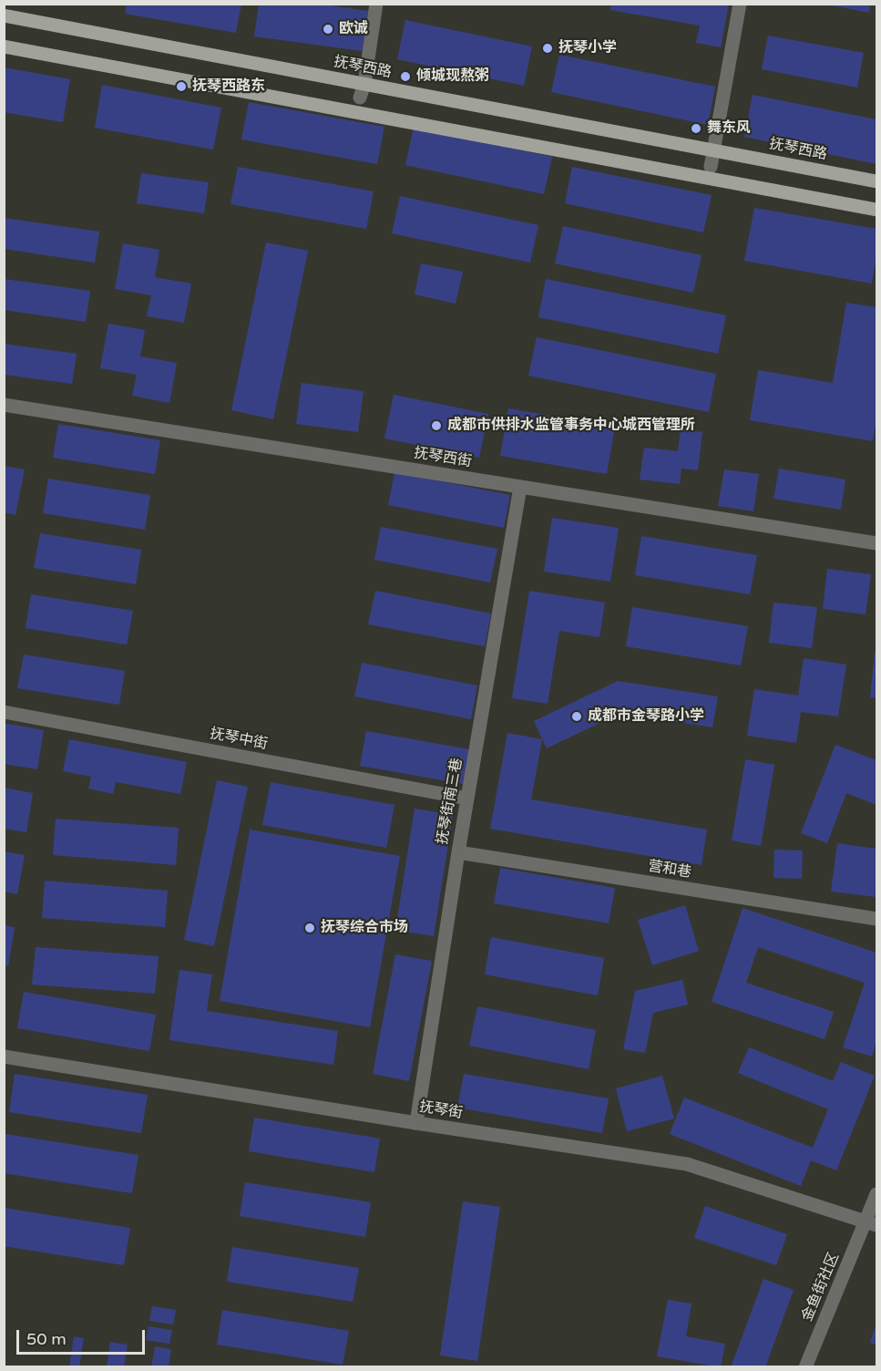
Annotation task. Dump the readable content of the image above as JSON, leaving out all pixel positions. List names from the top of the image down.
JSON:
{
  "streets": {
    "main road": ["抚琴西路"],
    "street": [
      "抚琴西街",
      "抚琴中街",
      "抚琴街南三巷",
      "营和巷",
      "抚琴街",
      "金鱼街社区"
    ]
  },
  "crossings": [
    ["抚琴西街", "抚琴街南三巷"],
    ["抚琴中街", "抚琴街南三巷"],
    ["抚琴街南三巷", "营和巷"],
    ["抚琴街南三巷", "抚琴街"],
    ["抚琴街", "金鱼街社区"]
  ],
  "places": [
    "欧诚",
    "抚琴小学",
    "倾城现熬粥",
    "抚琴西路东",
    "舞东风",
    "成都市供排水监管事务中心城西管理所",
    "成都市金琴路小学",
    "抚琴综合市场"
  ],
  "scale_bar": "50 m"
}
